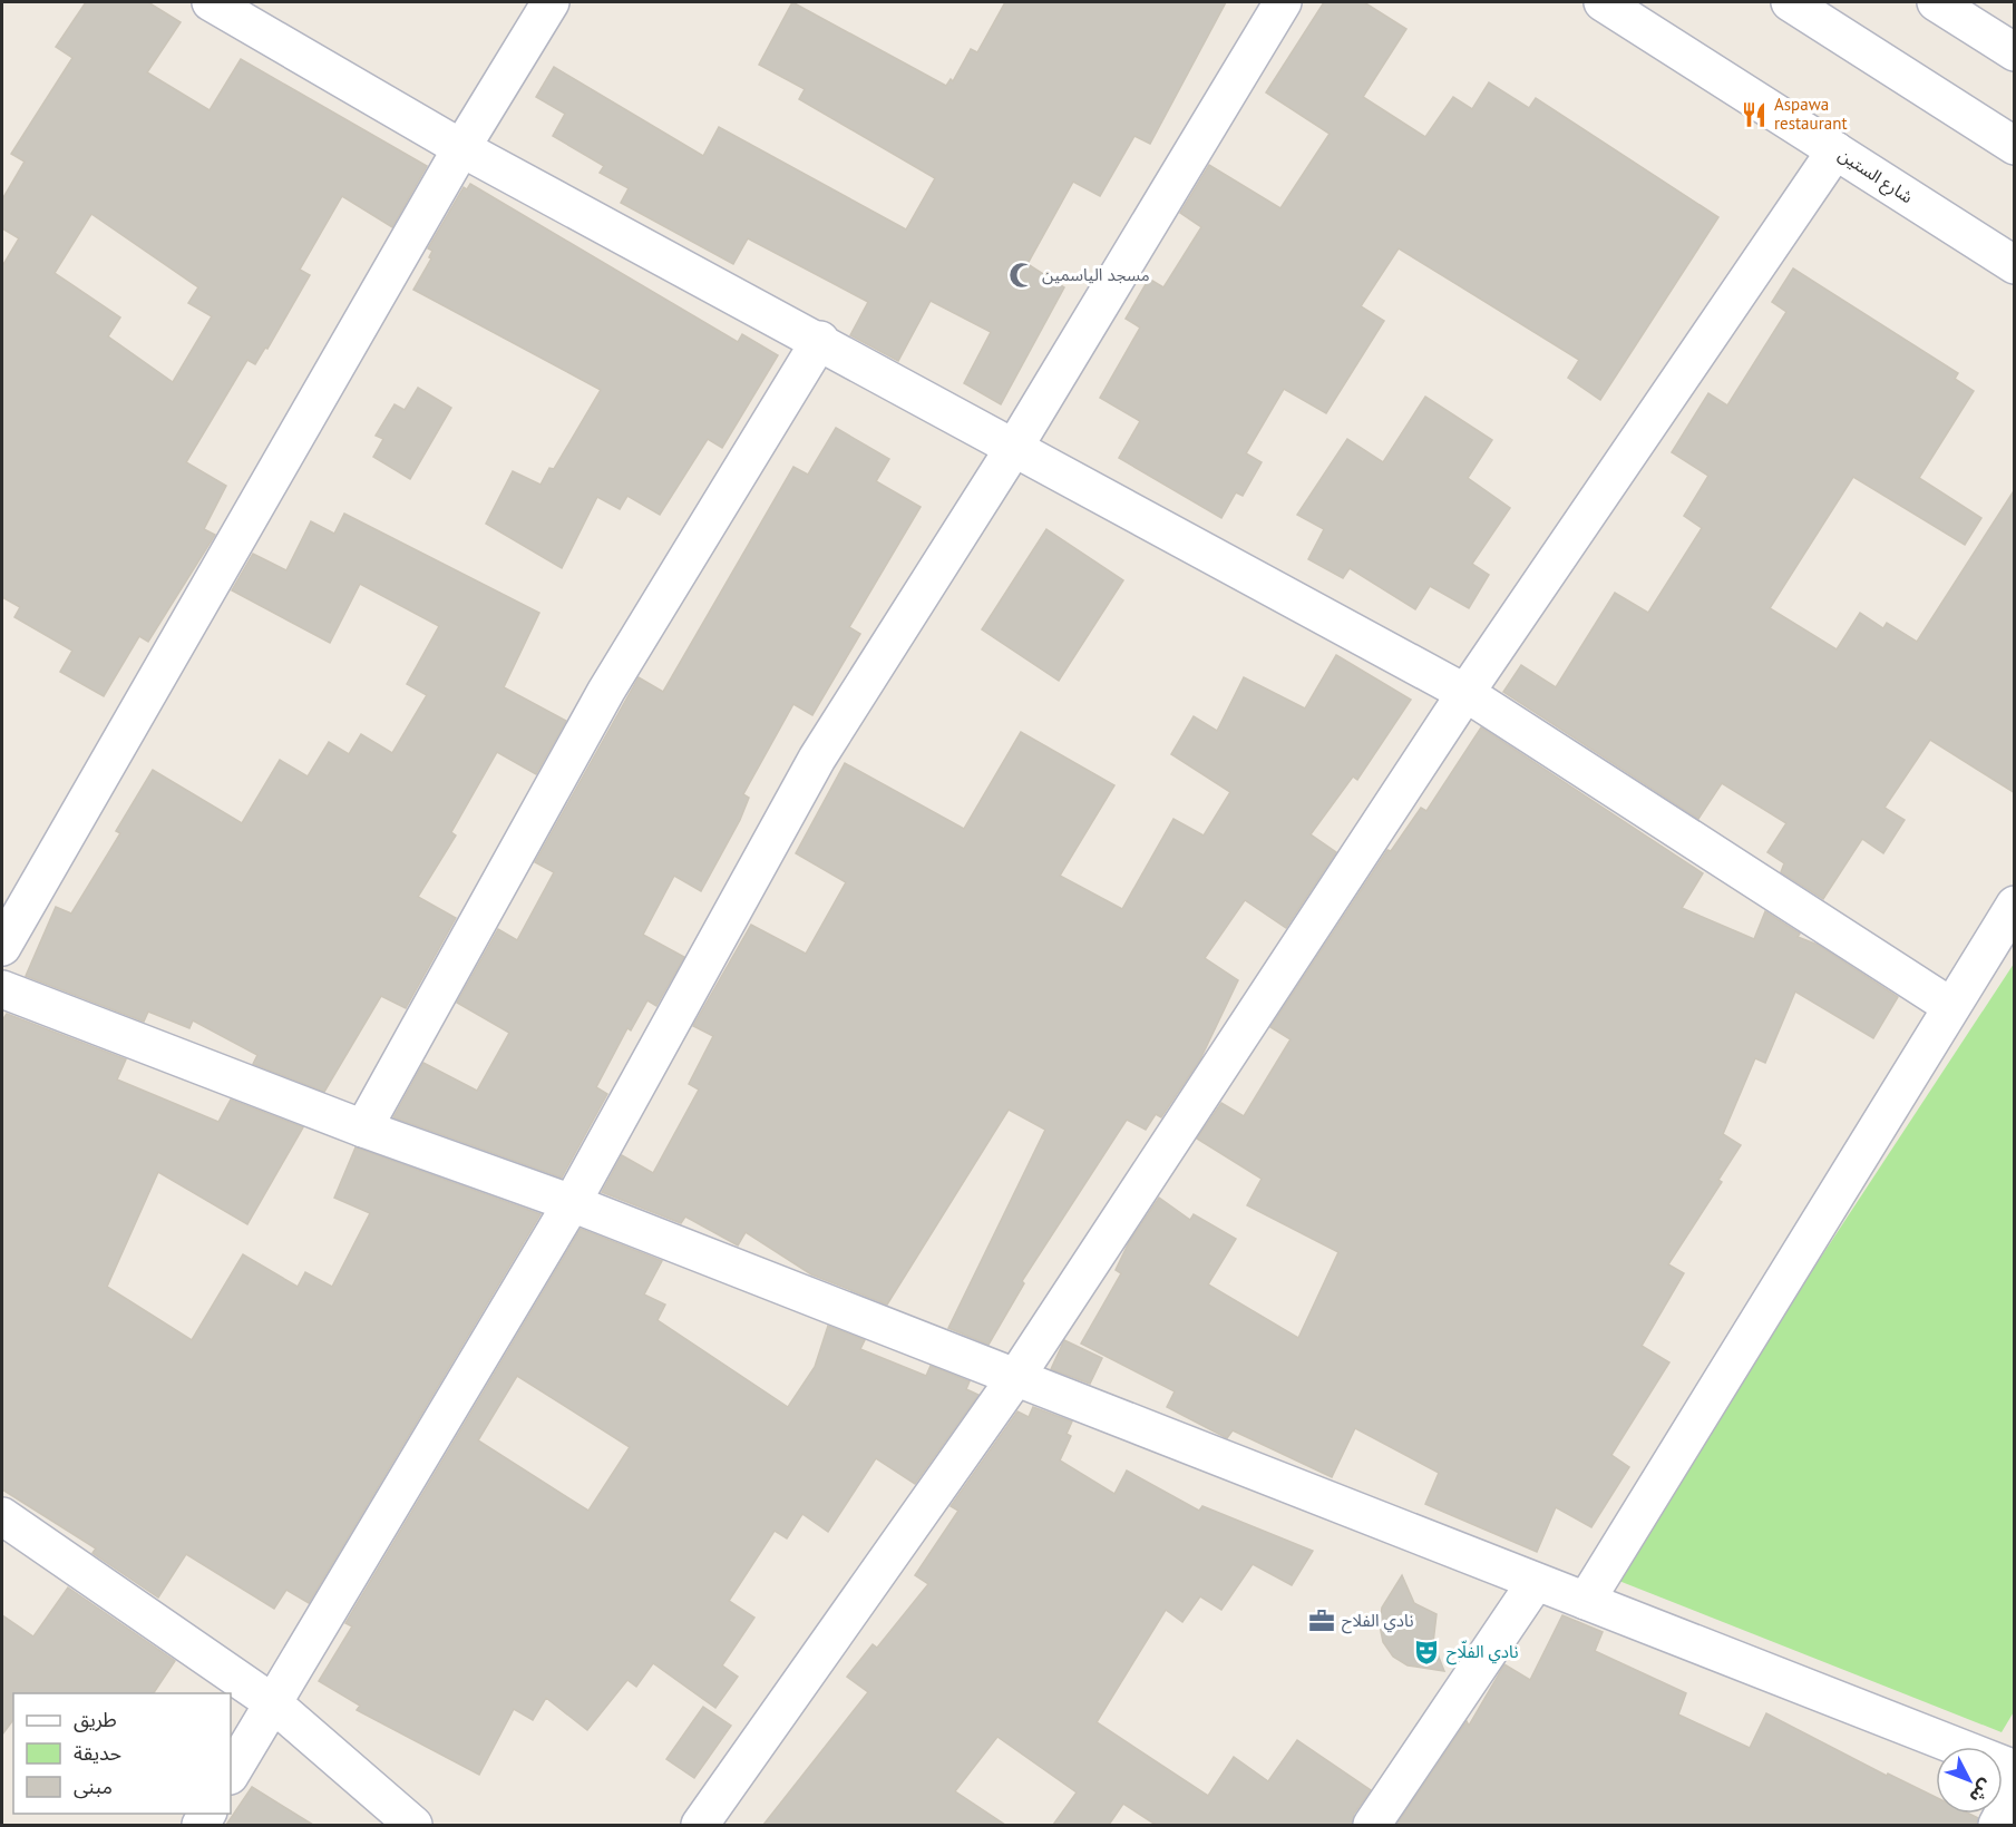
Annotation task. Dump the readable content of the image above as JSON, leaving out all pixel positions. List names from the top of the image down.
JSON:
{
  "streets": {
    "street": ["شارع الستين"]
  },
  "places": {
    "restaurant": ["Aspawa restaurant"],
    "mosque": ["مسجد الياسمين"],
    "office": ["نادي الفلاح"],
    "theatre": ["نادي الفلّاح"]
  },
  "legend": ["طريق", "حديقة", "مبنى"],
  "north": "bottom right"
}
